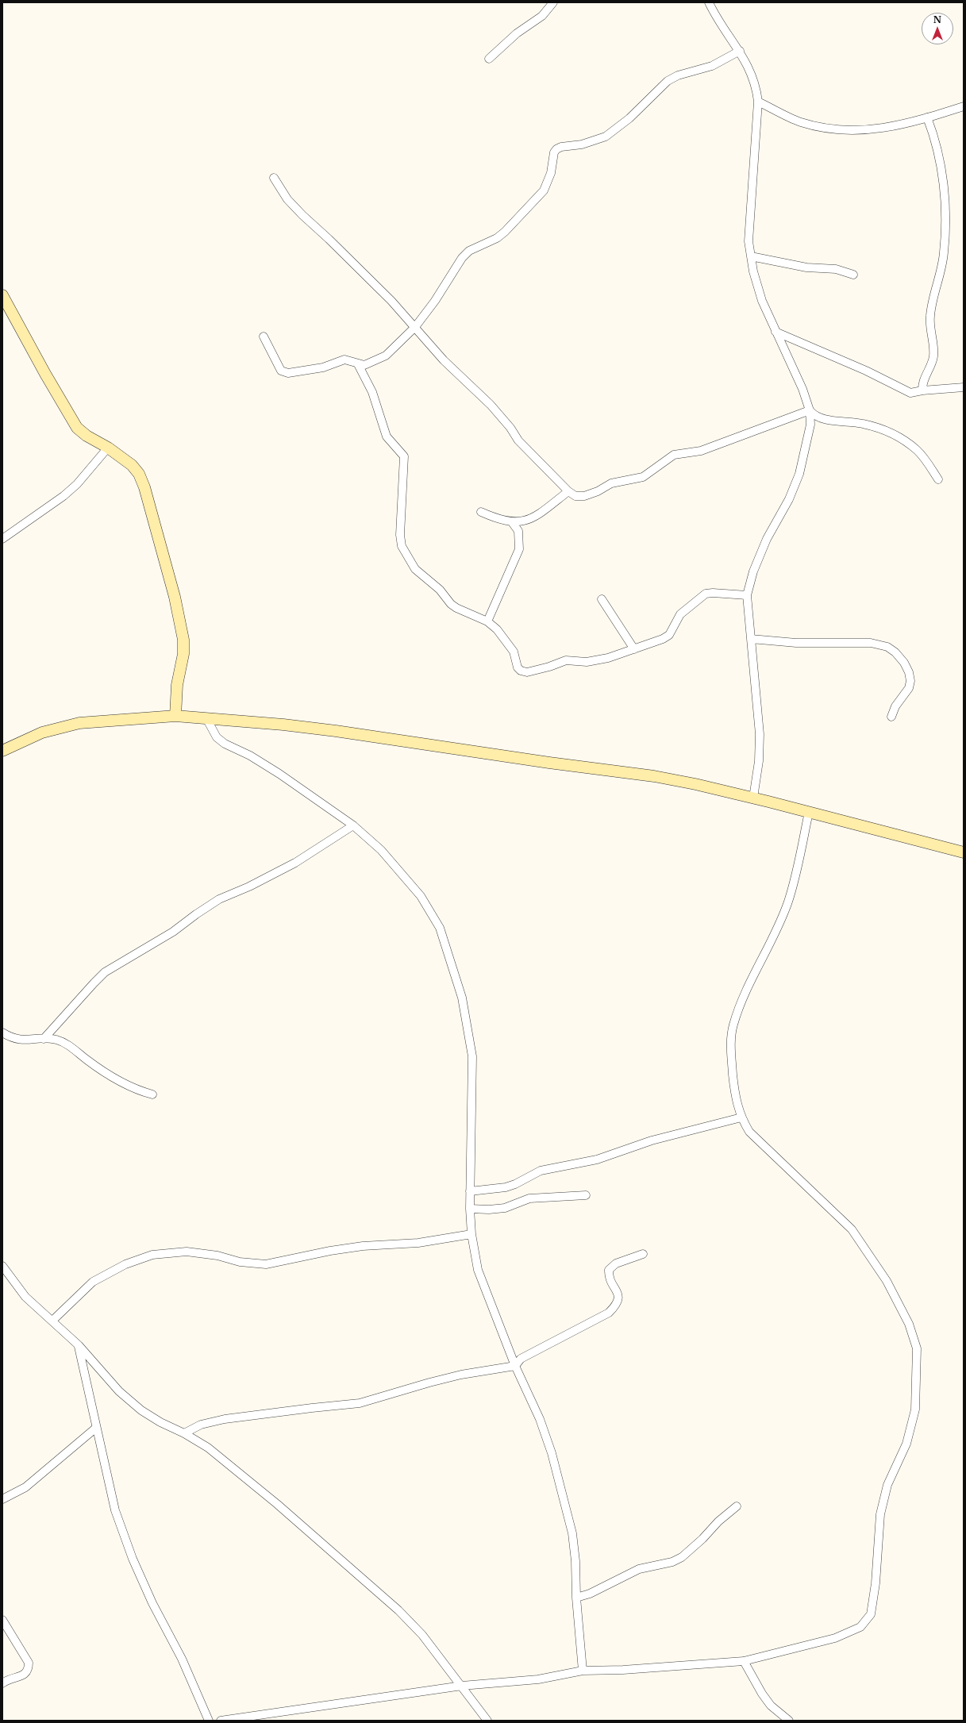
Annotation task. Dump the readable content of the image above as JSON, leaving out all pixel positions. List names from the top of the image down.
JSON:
{
  "north": "top"
}
